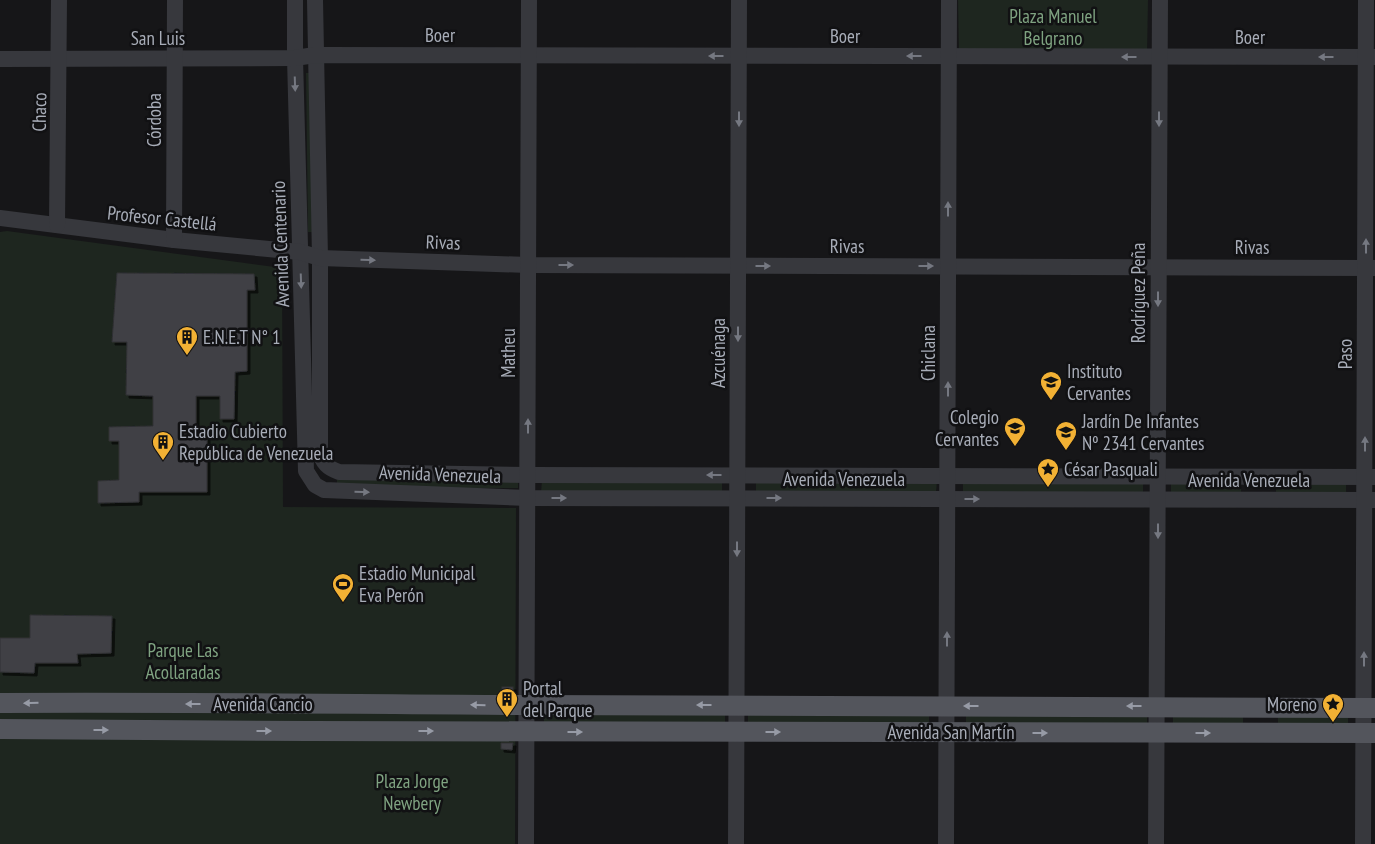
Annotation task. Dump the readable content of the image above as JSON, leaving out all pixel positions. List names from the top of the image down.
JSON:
{
  "streets": {
    "main road": ["Avenida Cancio", "Avenida San Martín"],
    "street": [
      "Boer",
      "San Luis",
      "Chaco",
      "Córdoba",
      "Profesor Castellá",
      "Rivas",
      "Avenida Centenario",
      "Rodríguez Peña",
      "Matheu",
      "Azcuénaga",
      "Chiclana",
      "Paso",
      "Avenida Venezuela"
    ]
  },
  "crossings": [
    ["Boer", "San Luis"],
    ["Boer", "Avenida Centenario"],
    ["Boer", "Rodríguez Peña"],
    ["Boer", "Matheu"],
    ["Boer", "Azcuénaga"],
    ["Boer", "Chiclana"],
    ["Boer", "Paso"],
    ["San Luis", "Chaco"],
    ["San Luis", "Córdoba"],
    ["San Luis", "Avenida Centenario"],
    ["Chaco", "Profesor Castellá"],
    ["Córdoba", "Profesor Castellá"],
    ["Profesor Castellá", "Rivas"],
    ["Profesor Castellá", "Avenida Centenario"],
    ["Rivas", "Avenida Centenario"],
    ["Rivas", "Rodríguez Peña"],
    ["Rivas", "Matheu"],
    ["Rivas", "Azcuénaga"],
    ["Rivas", "Chiclana"],
    ["Rivas", "Paso"],
    ["Avenida Centenario", "Avenida Venezuela"],
    ["Rodríguez Peña", "Avenida Venezuela"],
    ["Rodríguez Peña", "Avenida San Martín"],
    ["Matheu", "Avenida Venezuela"],
    ["Matheu", "Avenida Cancio"],
    ["Matheu", "Avenida San Martín"],
    ["Azcuénaga", "Avenida Venezuela"],
    ["Azcuénaga", "Avenida San Martín"],
    ["Chiclana", "Avenida Venezuela"],
    ["Chiclana", "Avenida San Martín"],
    ["Paso", "Avenida Venezuela"],
    ["Paso", "Avenida San Martín"],
    ["Avenida Cancio", "Avenida San Martín"]
  ],
  "one_way": [
    "Boer",
    "Rivas",
    "Rodríguez Peña",
    "Azcuénaga",
    "Chiclana",
    "Paso"
  ],
  "parks": ["Plaza Manuel Belgrano", "Parque Las Acollaradas", "Plaza Jorge Newbery"],
  "places": {
    "building": ["E.N.E.T N° 1", "Estadio Cubierto República de Venezuela", "Portal del Parque"],
    "school or university": ["Instituto Cervantes", "Colegio Cervantes", "Jardín De Infantes Nº 2341 Cervantes"],
    "place": ["César Pasquali", "Moreno"],
    "sports": ["Estadio Municipal Eva Perón"]
  }
}
